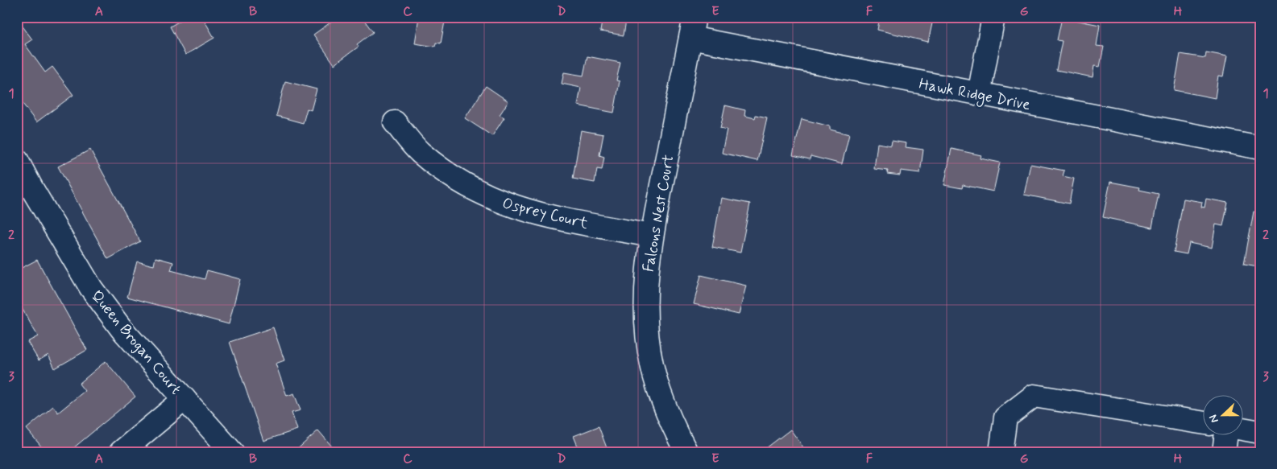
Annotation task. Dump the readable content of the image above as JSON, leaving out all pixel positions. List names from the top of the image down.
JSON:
{
  "streets": {
    "street": [
      "Hawk Ridge Drive",
      "Osprey Court",
      "Falcons Nest Court",
      "Queen Brogan Court"
    ]
  },
  "crossings": [
    ["Hawk Ridge Drive", "Falcons Nest Court"],
    ["Osprey Court", "Falcons Nest Court"]
  ],
  "north": "left",
  "grid": {
    "columns": [
      "A",
      "B",
      "C",
      "D",
      "E",
      "F",
      "G",
      "H"
    ],
    "rows": ["1", "2", "3"]
  }
}
